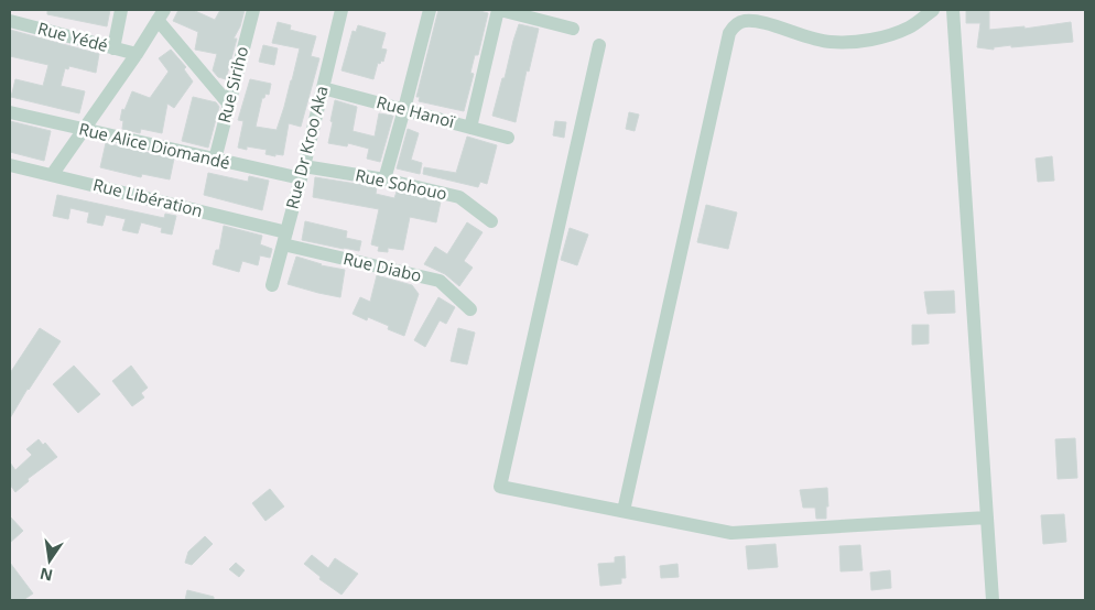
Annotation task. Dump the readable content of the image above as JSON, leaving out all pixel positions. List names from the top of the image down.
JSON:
{
  "streets": {
    "street": [
      "Rue Yédé",
      "Rue Siriho",
      "Rue Hanoï",
      "Rue Alice Diomandé",
      "Rue Dr Kroo Aka",
      "Rue Sohouo",
      "Rue Libération",
      "Rue Diabo"
    ]
  },
  "crossings": [
    ["Rue Siriho", "Rue Alice Diomandé"],
    ["Rue Hanoï", "Rue Dr Kroo Aka"],
    ["Rue Alice Diomandé", "Rue Dr Kroo Aka"],
    ["Rue Alice Diomandé", "Rue Sohouo"],
    ["Rue Dr Kroo Aka", "Rue Sohouo"],
    ["Rue Dr Kroo Aka", "Rue Libération"],
    ["Rue Dr Kroo Aka", "Rue Diabo"],
    ["Rue Libération", "Rue Diabo"]
  ],
  "north": "bottom"
}
